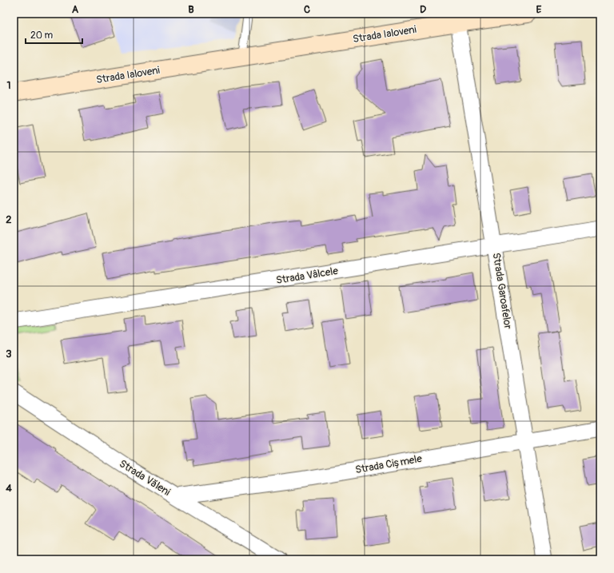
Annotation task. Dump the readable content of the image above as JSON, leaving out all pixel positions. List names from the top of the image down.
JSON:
{
  "streets": {
    "street": [
      "Strada Ialoveni",
      "Strada Vâlcele",
      "Strada Garoafelor",
      "Strada Cișmele",
      "Strada Văleni"
    ]
  },
  "crossings": [
    ["Strada Ialoveni", "Strada Garoafelor"],
    ["Strada Vâlcele", "Strada Garoafelor"],
    ["Strada Garoafelor", "Strada Cișmele"],
    ["Strada Cișmele", "Strada Văleni"]
  ],
  "scale_bar": "20 m",
  "grid": {
    "columns": [
      "A",
      "B",
      "C",
      "D",
      "E"
    ],
    "rows": [
      "1",
      "2",
      "3",
      "4"
    ]
  }
}
